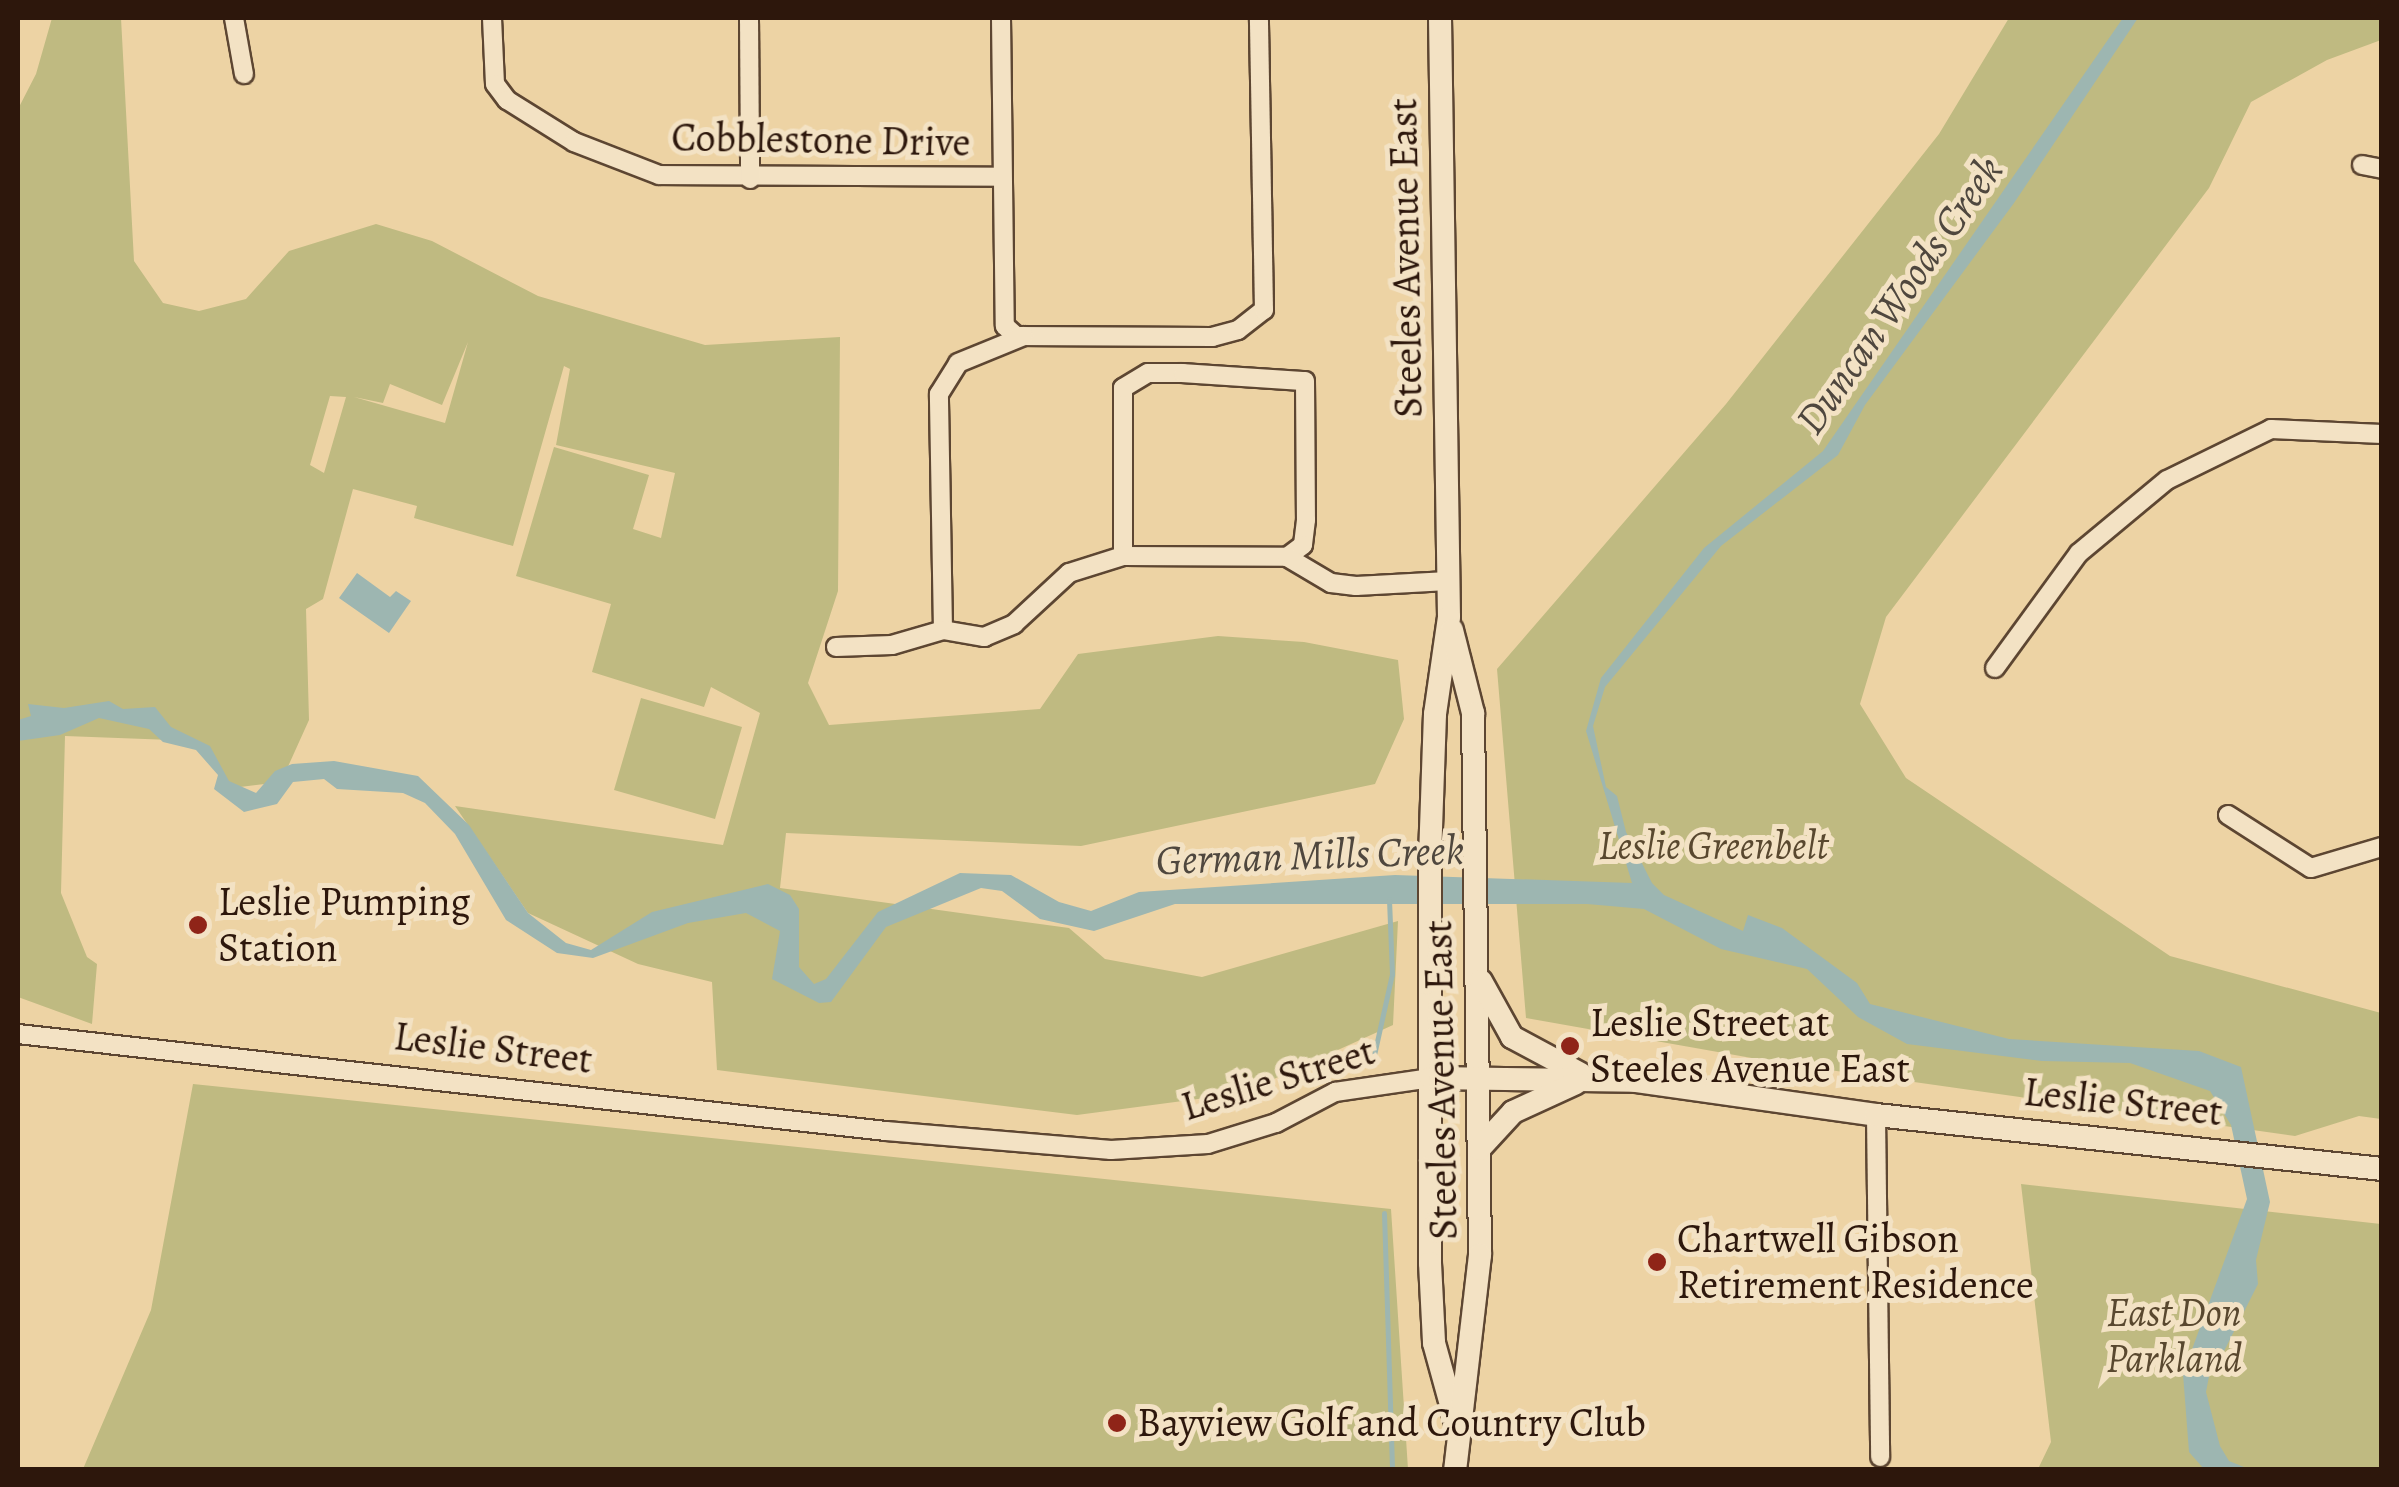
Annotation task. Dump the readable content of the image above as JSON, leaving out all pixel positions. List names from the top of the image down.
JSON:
{
  "streets": {
    "main road": ["Steeles Avenue East", "Leslie Street"],
    "street": ["Cobblestone Drive"]
  },
  "crossings": [
    ["Steeles Avenue East", "Leslie Street"]
  ],
  "water": ["Duncan Woods Creek", "German Mills Creek"],
  "parks": ["Leslie Greenbelt", "East Don Parkland"],
  "places": [
    "Leslie Pumping Station",
    "Leslie Street at Steeles Avenue East",
    "Chartwell Gibson Retirement Residence",
    "Bayview Golf and Country Club"
  ]
}
